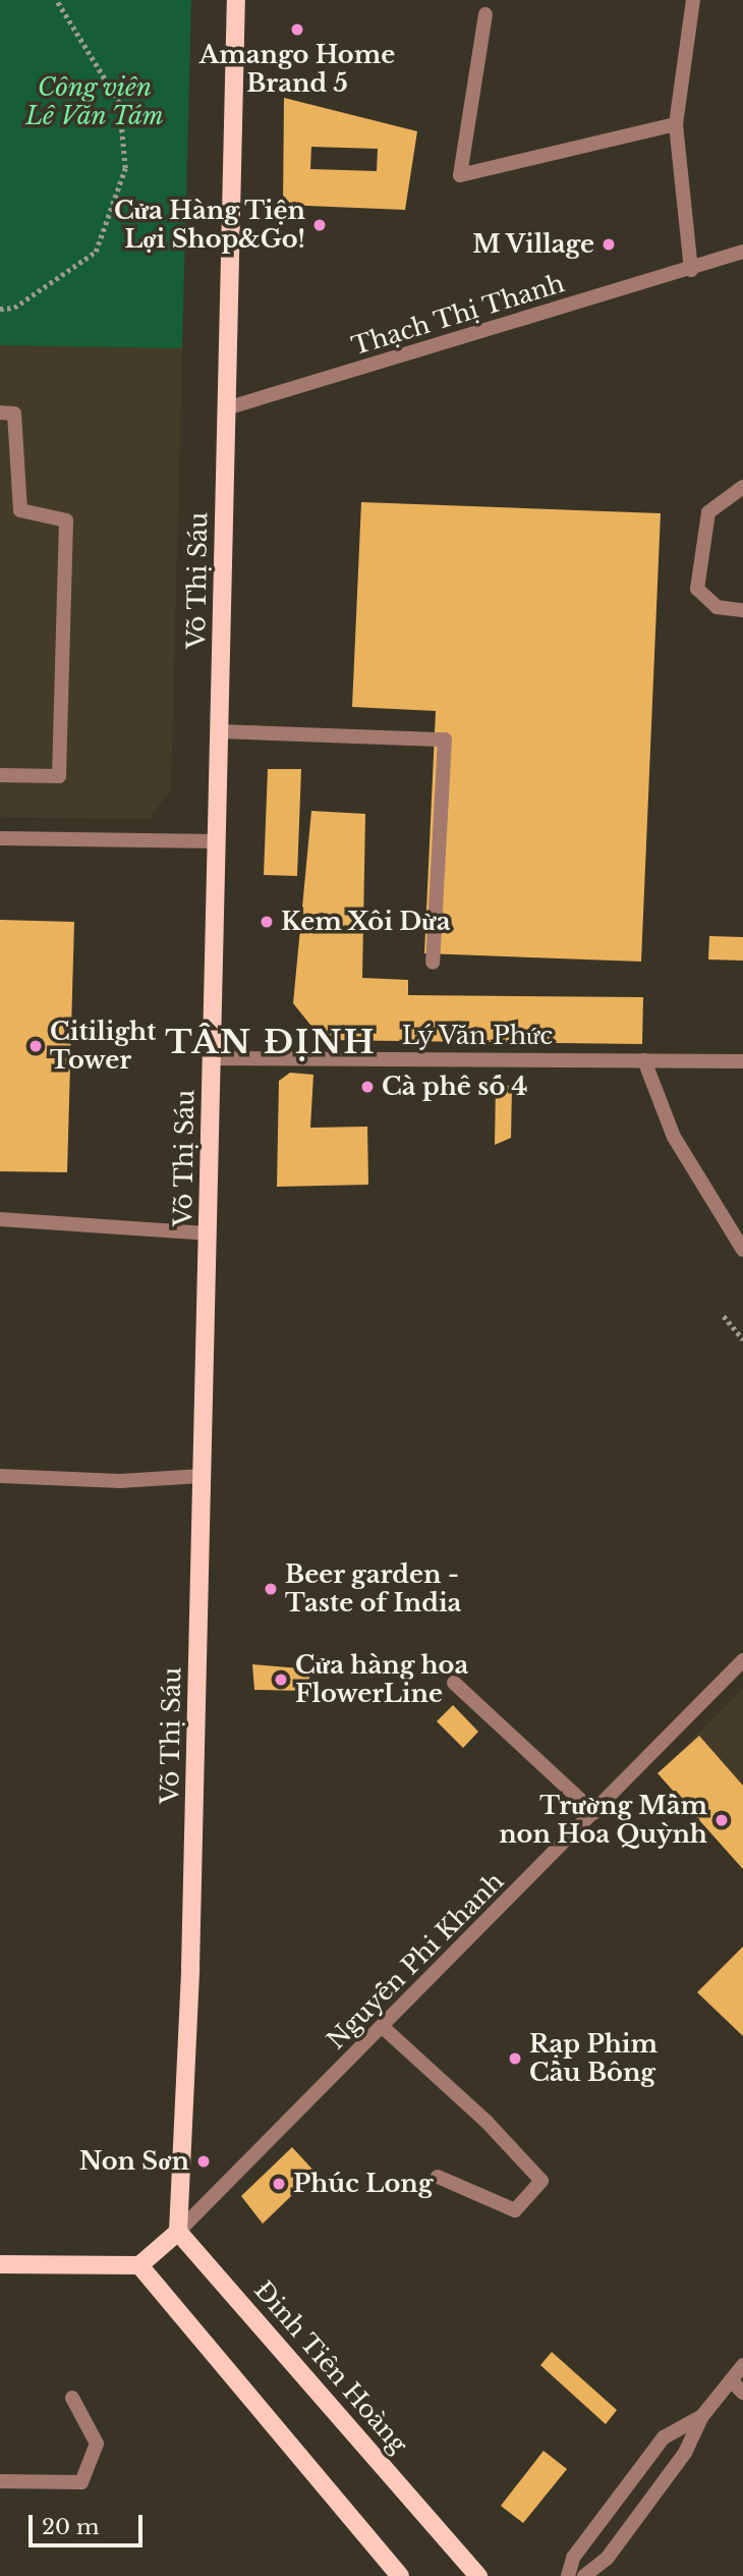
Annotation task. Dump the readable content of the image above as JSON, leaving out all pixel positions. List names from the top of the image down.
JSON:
{
  "streets": {
    "main road": ["Võ Thị Sáu", "Đinh Tiên Hoàng"],
    "street": ["Thạch Thị Thanh", "Lý Văn Phức", "Nguyễn Phi Khanh"]
  },
  "crossings": [
    ["Thạch Thị Thanh", "Võ Thị Sáu"],
    ["Võ Thị Sáu", "Lý Văn Phức"],
    ["Võ Thị Sáu", "Nguyễn Phi Khanh"],
    ["Võ Thị Sáu", "Đinh Tiên Hoàng"],
    ["Nguyễn Phi Khanh", "Đinh Tiên Hoàng"]
  ],
  "districts": ["TÂN ĐỊNH"],
  "parks": ["Công viên Lê Văn Tám"],
  "places": [
    "Amango Home Brand 5",
    "Cửa Hàng Tiện Lợi Shop&Go!",
    "M Village",
    "Kem Xôi Dừa",
    "Citilight Tower",
    "Cà phê số 4",
    "Beer garden - Taste of India",
    "Cửa hàng hoa FlowerLine",
    "Trường Mầm non Hoa Quỳnh",
    "Rạp Phim Cầu Bông",
    "Non Sơn",
    "Phúc Long"
  ],
  "scale_bar": "20 m"
}
